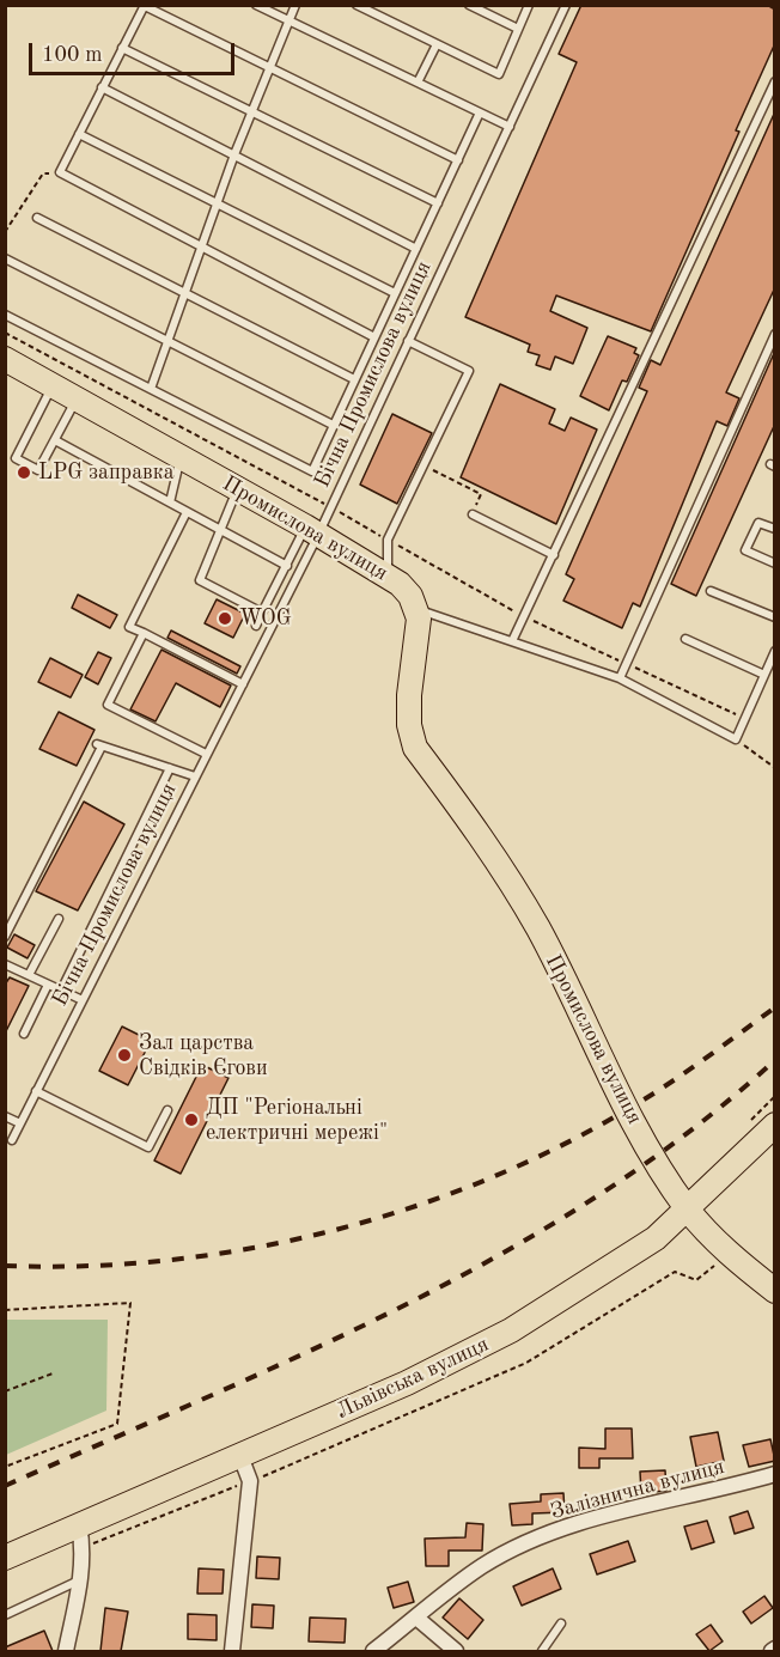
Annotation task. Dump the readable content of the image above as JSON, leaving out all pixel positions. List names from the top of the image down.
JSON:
{
  "streets": {
    "main road": ["Промислова вулиця", "Львівська вулиця"],
    "street": ["Залізнична вулиця"],
    "lane": ["Бічна Промислова вулиця"]
  },
  "crossings": [
    ["Бічна Промислова вулиця", "Промислова вулиця"],
    ["Промислова вулиця", "Львівська вулиця"]
  ],
  "places": [
    "LPG заправка",
    "WOG",
    "Зал царства Свідків Єгови",
    "ДП \"Регіональні електричні мережі\""
  ],
  "scale_bar": "100 m"
}
